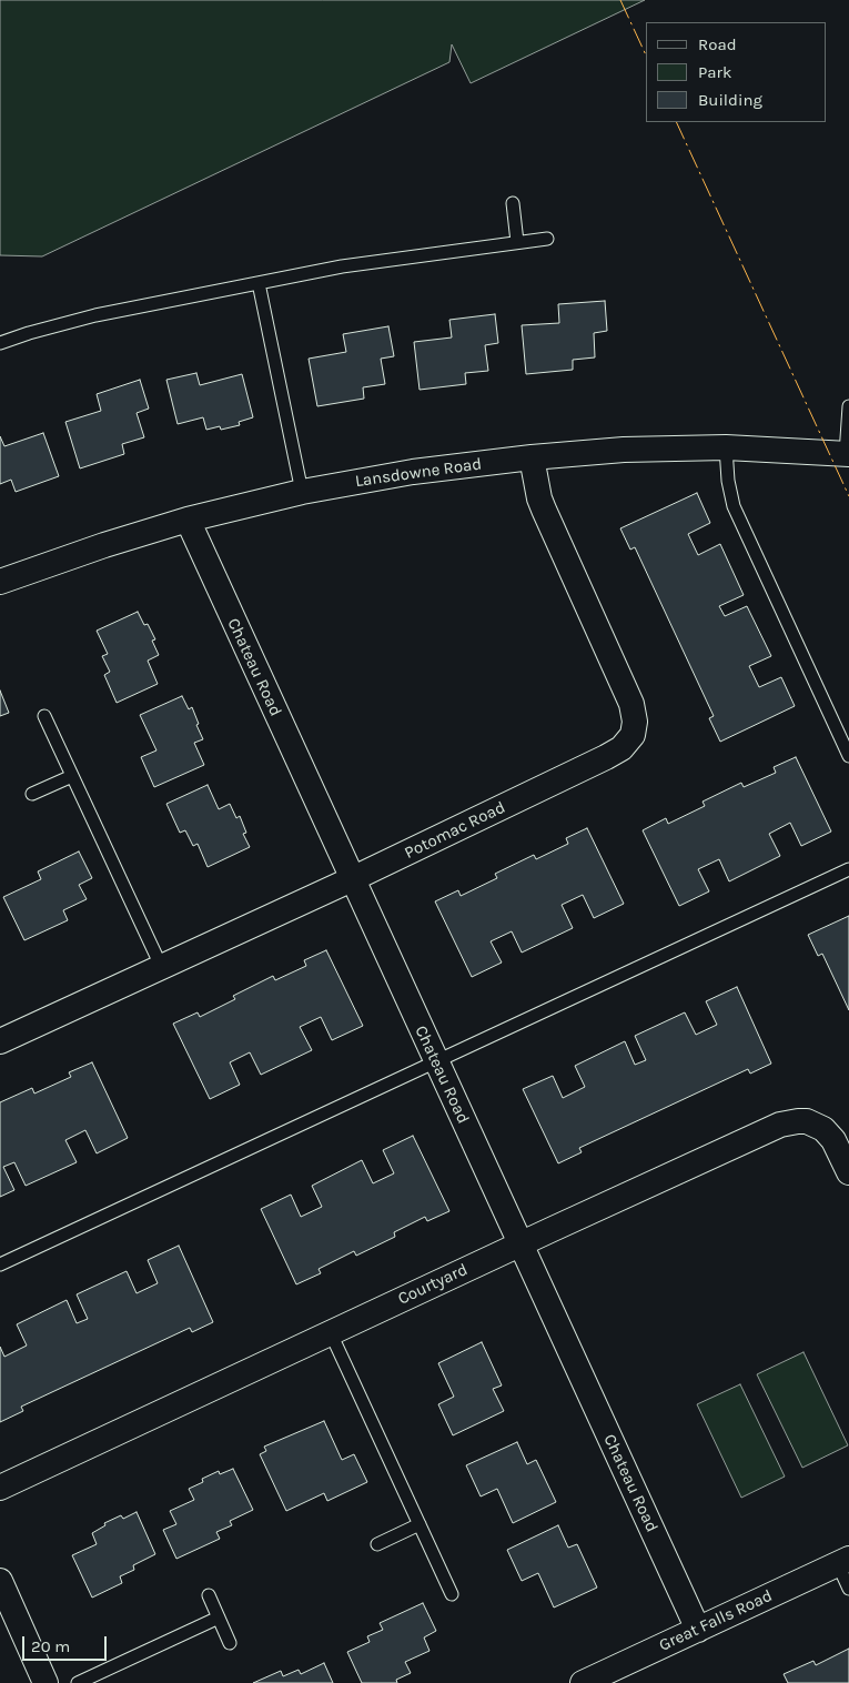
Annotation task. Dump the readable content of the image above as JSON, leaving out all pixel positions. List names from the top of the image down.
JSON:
{
  "streets": {
    "street": [
      "Lansdowne Road",
      "Chateau Road",
      "Potomac Road",
      "Courtyard",
      "Great Falls Road"
    ]
  },
  "crossings": [
    ["Lansdowne Road", "Chateau Road"],
    ["Lansdowne Road", "Potomac Road"],
    ["Chateau Road", "Potomac Road"],
    ["Chateau Road", "Courtyard"],
    ["Chateau Road", "Great Falls Road"]
  ],
  "legend": ["Road", "Park", "Building"],
  "scale_bar": "20 m"
}
